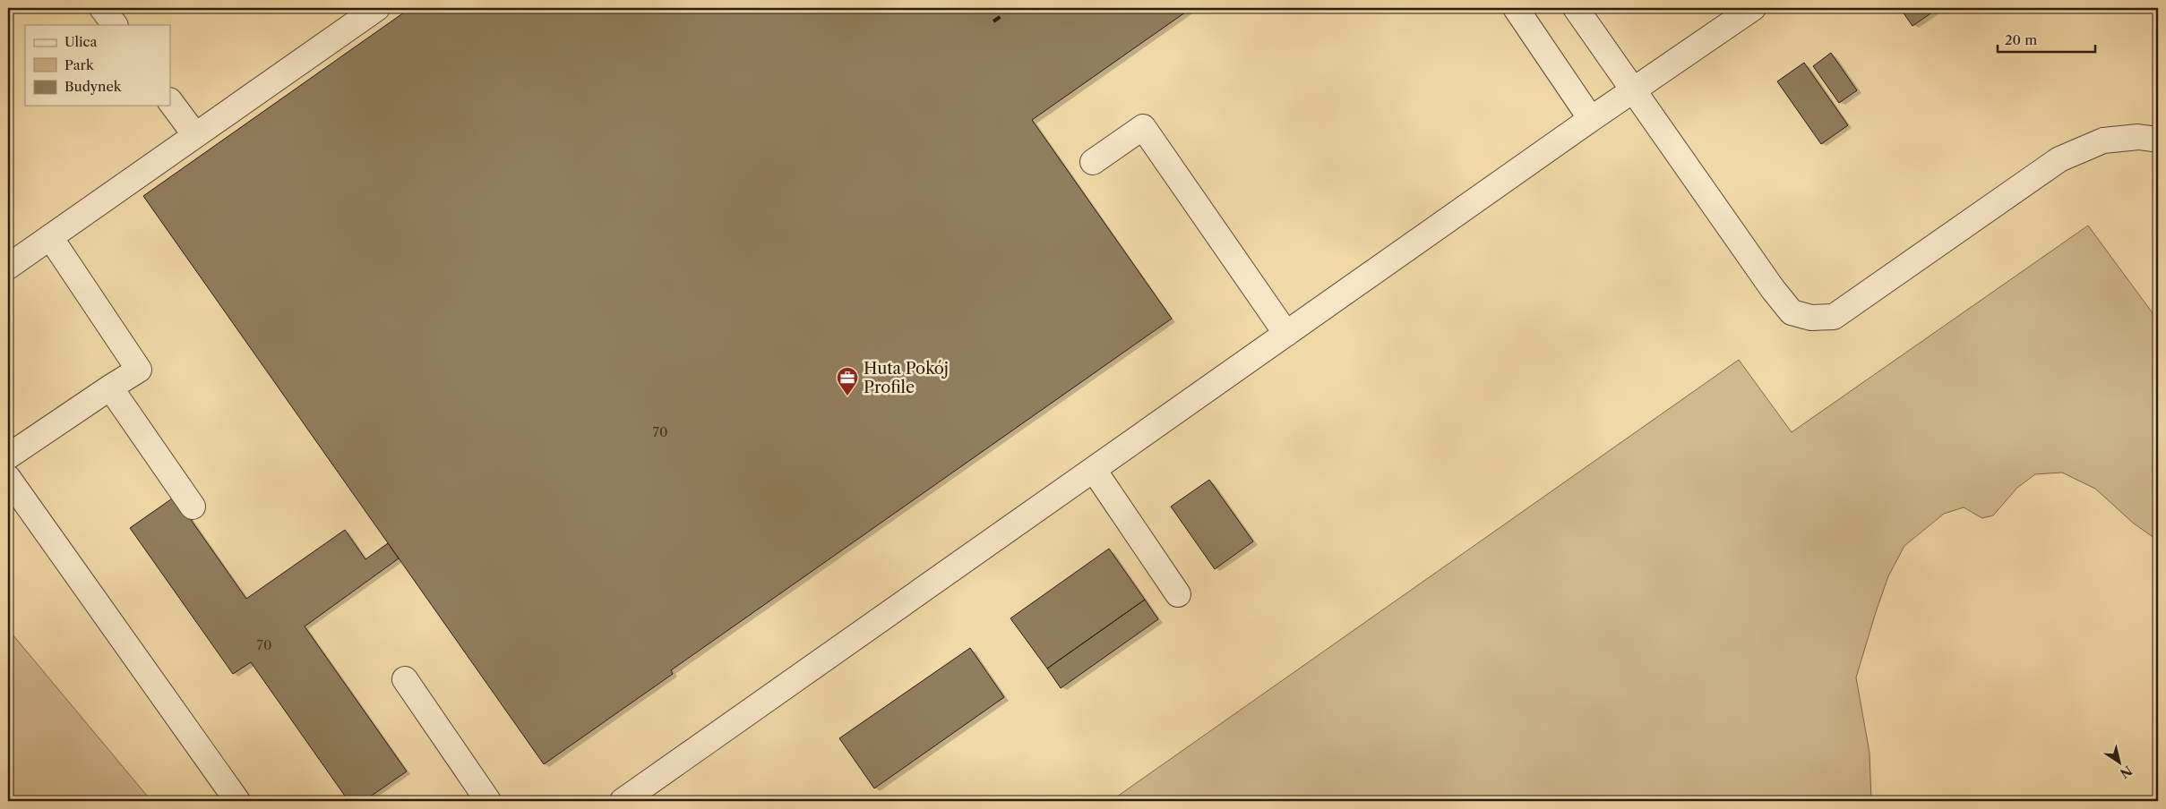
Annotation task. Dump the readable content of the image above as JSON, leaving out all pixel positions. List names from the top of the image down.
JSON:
{
  "places": {
    "office": ["Huta Pokój Profile"]
  },
  "house_numbers": ["70", "70"],
  "legend": ["Ulica", "Park", "Budynek"],
  "scale_bar": "20 m",
  "north": "bottom right"
}
